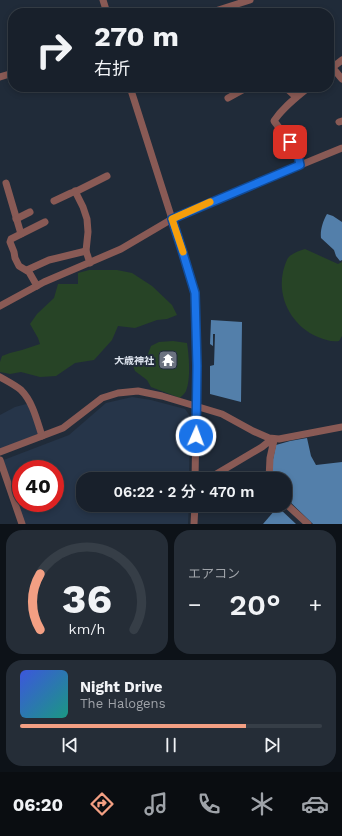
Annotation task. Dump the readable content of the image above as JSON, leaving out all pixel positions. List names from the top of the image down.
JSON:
{
  "places": {
    "temple": ["大歳神社"]
  },
  "page": {
    "turn": ["270 m", "右折"],
    "limit": "40",
    "trip": "06:22 · 2 分 · 470 m",
    "tile": "エアコン",
    "heat": ["−", "20°", "+"],
    "song": ["Night Drive", "The Halogens"],
    "tabs": "06:20",
    "gauge": ["36", "km/h"]
  }
}
